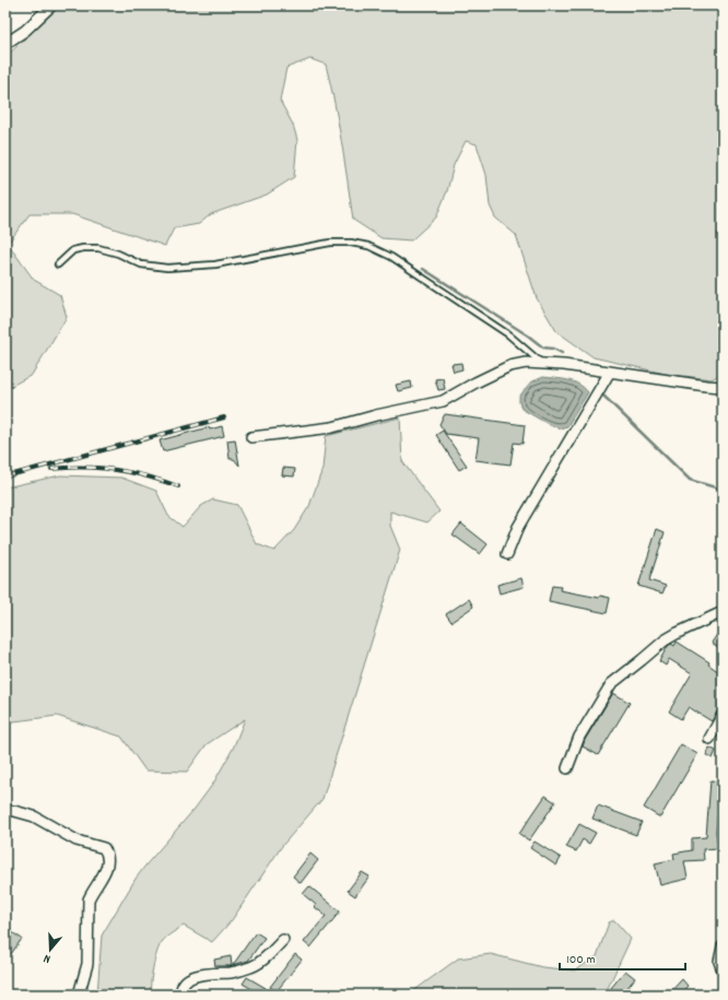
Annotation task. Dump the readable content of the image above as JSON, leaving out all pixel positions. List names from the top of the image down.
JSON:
{
  "scale_bar": "100 m",
  "north": "bottom"
}
